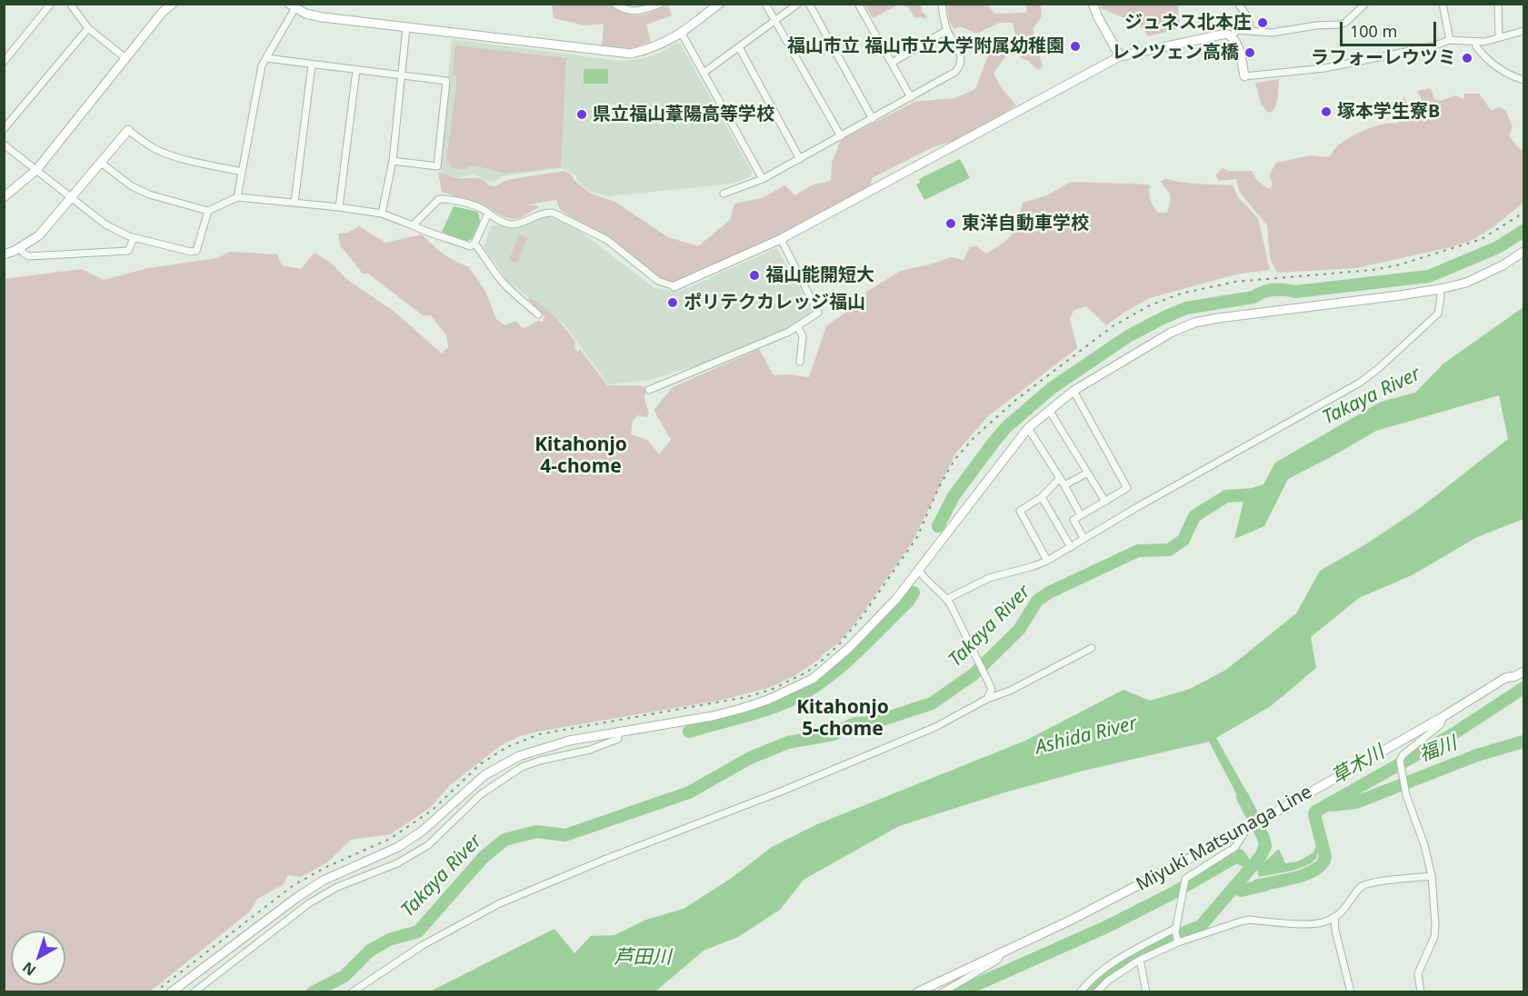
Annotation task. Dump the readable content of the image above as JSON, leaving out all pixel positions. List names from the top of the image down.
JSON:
{
  "streets": {
    "street": ["Miyuki Matsunaga Line"]
  },
  "districts": ["Kitahonjo 4-chome", "Kitahonjo 5-chome"],
  "water": [
    "Takaya River",
    "Ashida River",
    "福川",
    "草木川",
    "芦田川"
  ],
  "places": [
    "ジュネス北本庄",
    "福山市立 福山市立大学附属幼稚園",
    "レンツェン高橋",
    "ラフォーレウツミ",
    "塚本学生寮B",
    "県立福山葦陽高等学校",
    "東洋自動車学校",
    "福山能開短大",
    "ポリテクカレッジ福山"
  ],
  "scale_bar": "100 m",
  "north": "bottom left"
}
